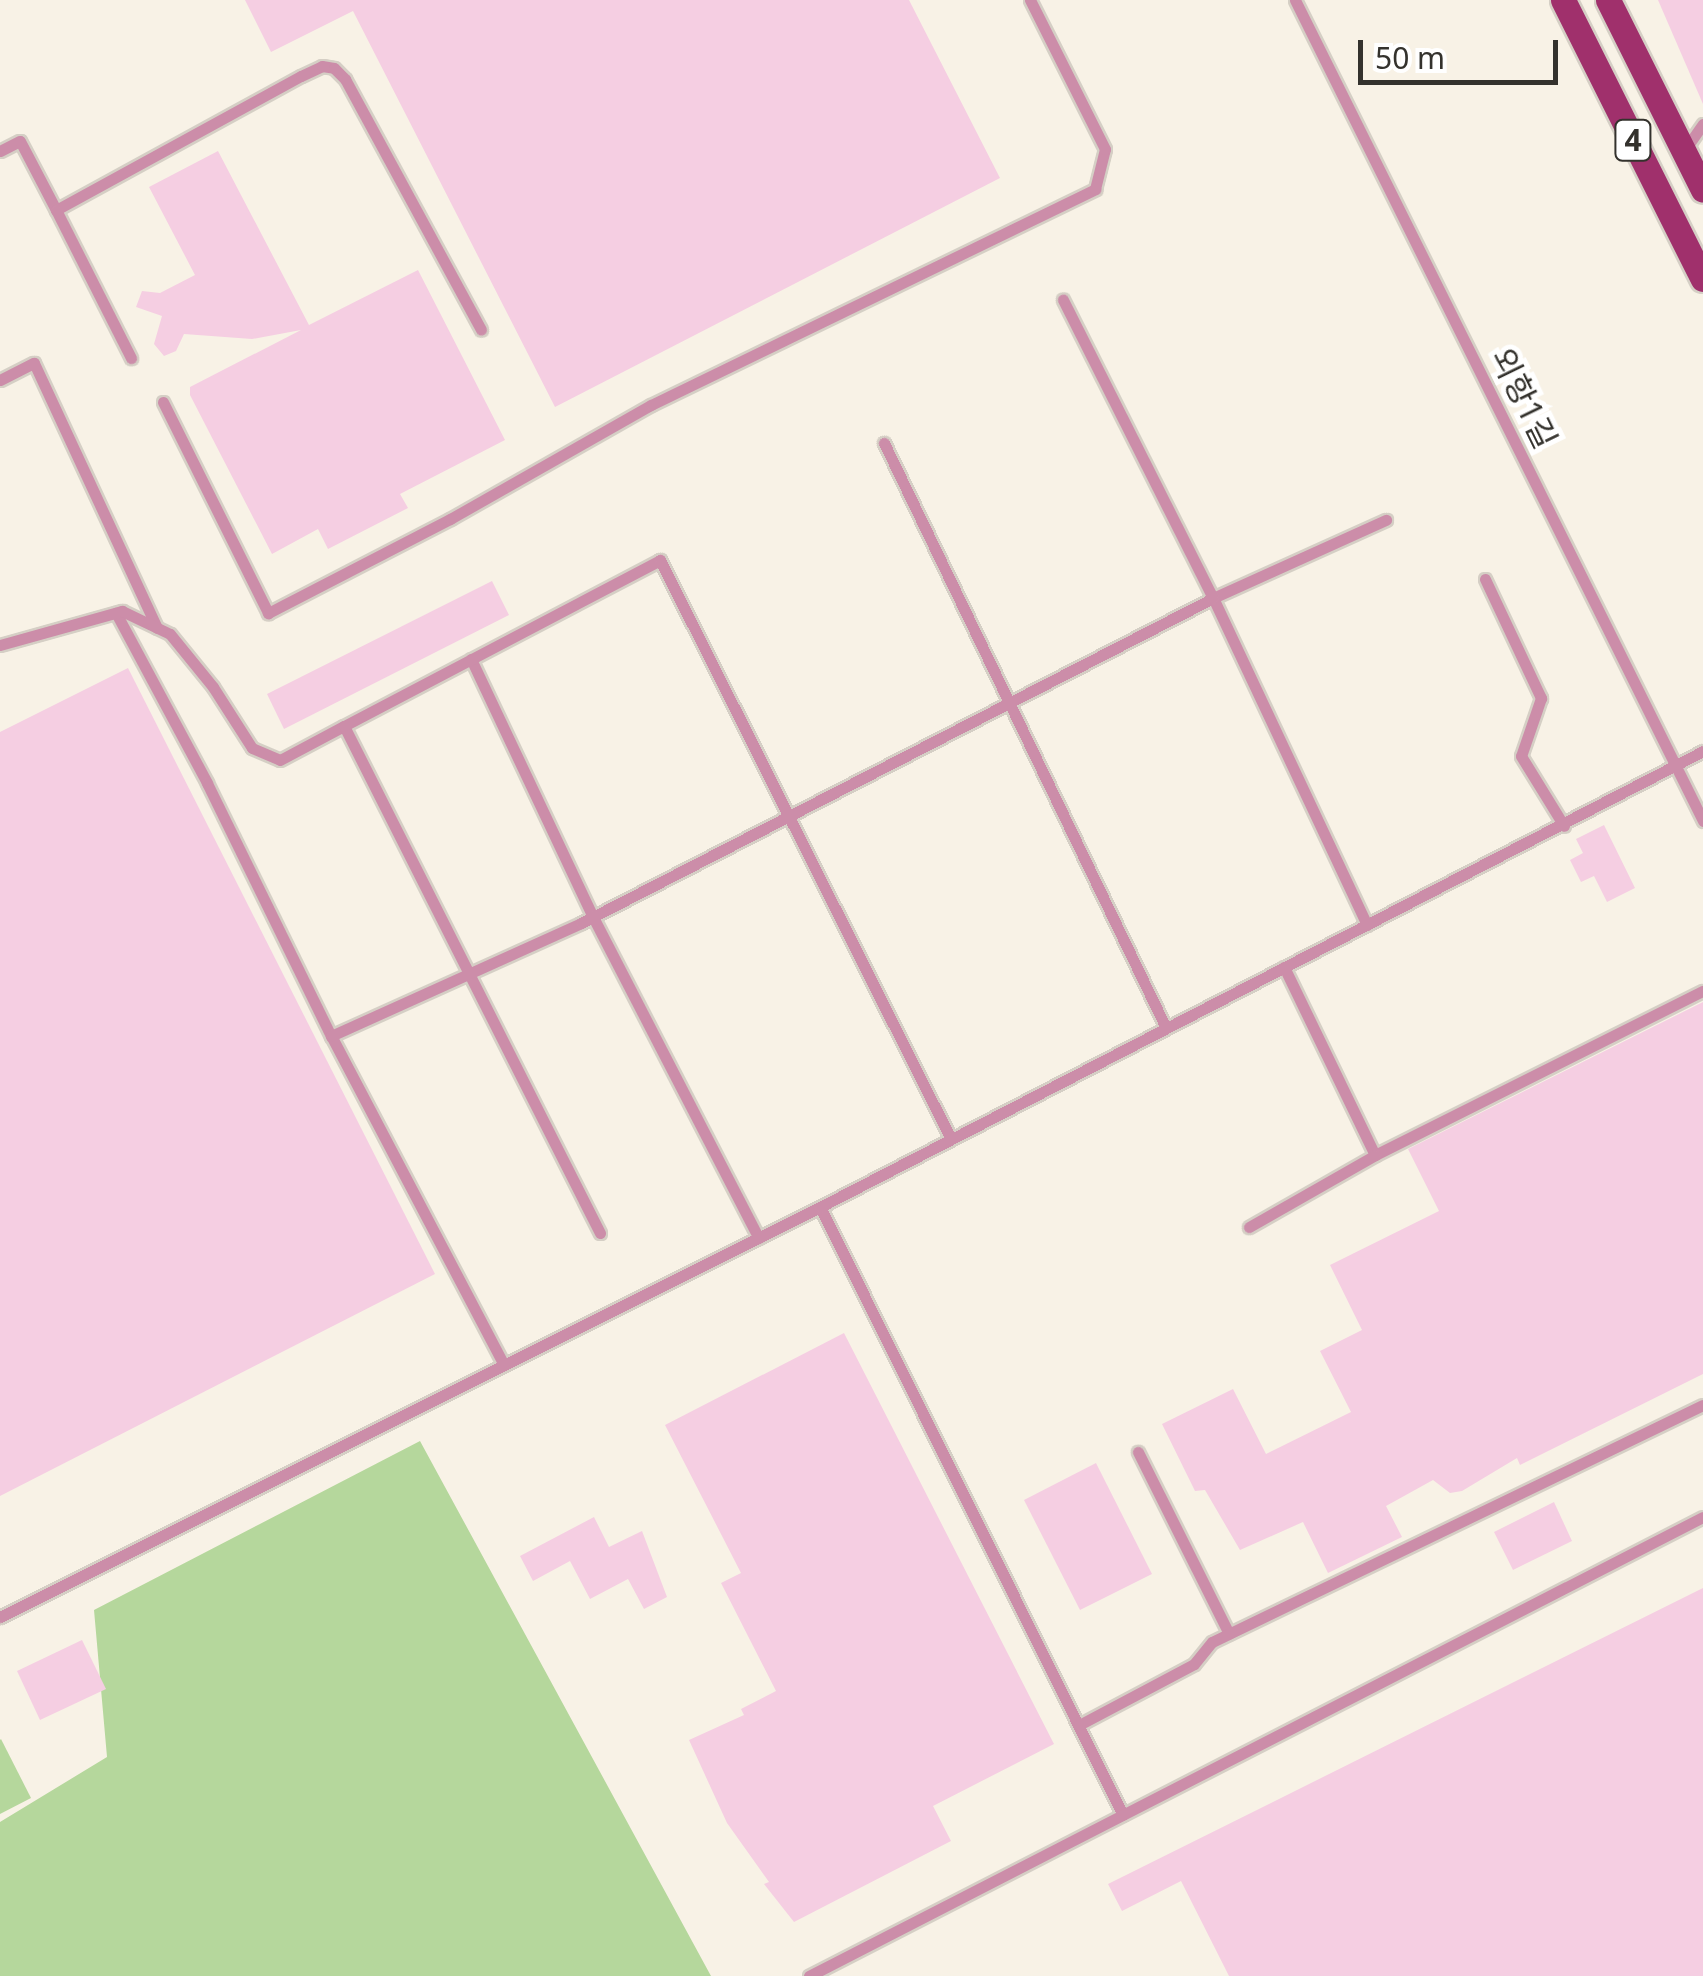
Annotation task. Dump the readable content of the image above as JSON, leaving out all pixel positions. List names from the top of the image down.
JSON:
{
  "streets": {
    "main road": ["4"],
    "lane": ["외항1길"]
  },
  "scale_bar": "50 m"
}
